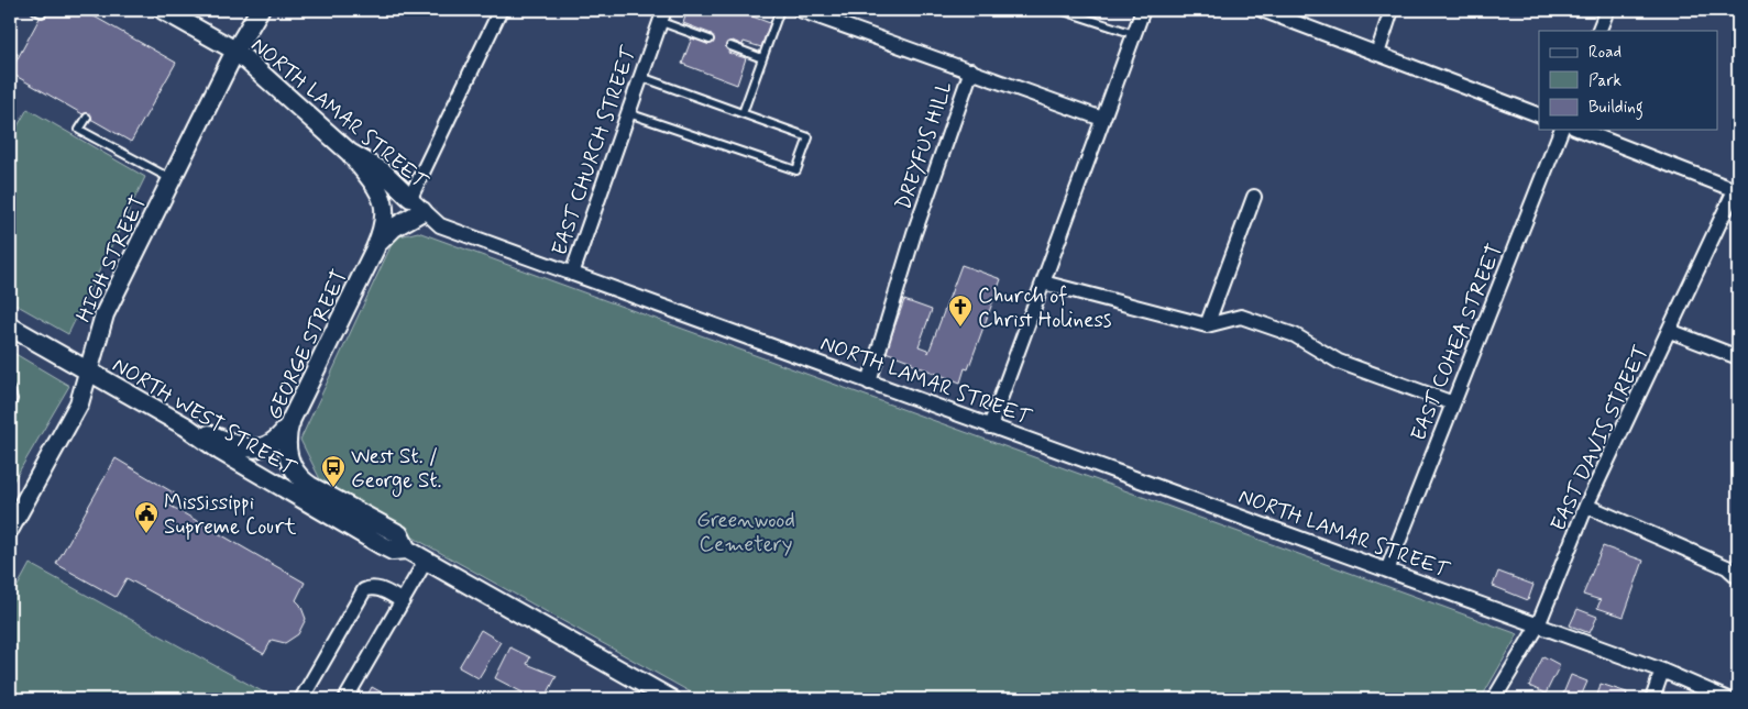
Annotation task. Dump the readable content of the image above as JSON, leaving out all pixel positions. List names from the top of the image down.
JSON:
{
  "streets": {
    "street": [
      "NORTH LAMAR STREET",
      "DREYFUS HILL",
      "EAST CHURCH STREET",
      "HIGH STREET",
      "EAST COHEA STREET",
      "GEORGE STREET",
      "NORTH WEST STREET",
      "EAST DAVIS STREET"
    ]
  },
  "crossings": [
    ["NORTH LAMAR STREET", "DREYFUS HILL"],
    ["NORTH LAMAR STREET", "EAST CHURCH STREET"],
    ["NORTH LAMAR STREET", "HIGH STREET"],
    ["NORTH LAMAR STREET", "EAST COHEA STREET"],
    ["NORTH LAMAR STREET", "EAST DAVIS STREET"],
    ["HIGH STREET", "NORTH WEST STREET"],
    ["GEORGE STREET", "NORTH WEST STREET"]
  ],
  "parks": ["Greenwood Cemetery"],
  "places": {
    "church": ["Church of Christ Holiness"],
    "bus stop": ["West St. / George St."],
    "public building": ["Mississippi Supreme Court"]
  },
  "legend": ["Road", "Park", "Building"]
}
